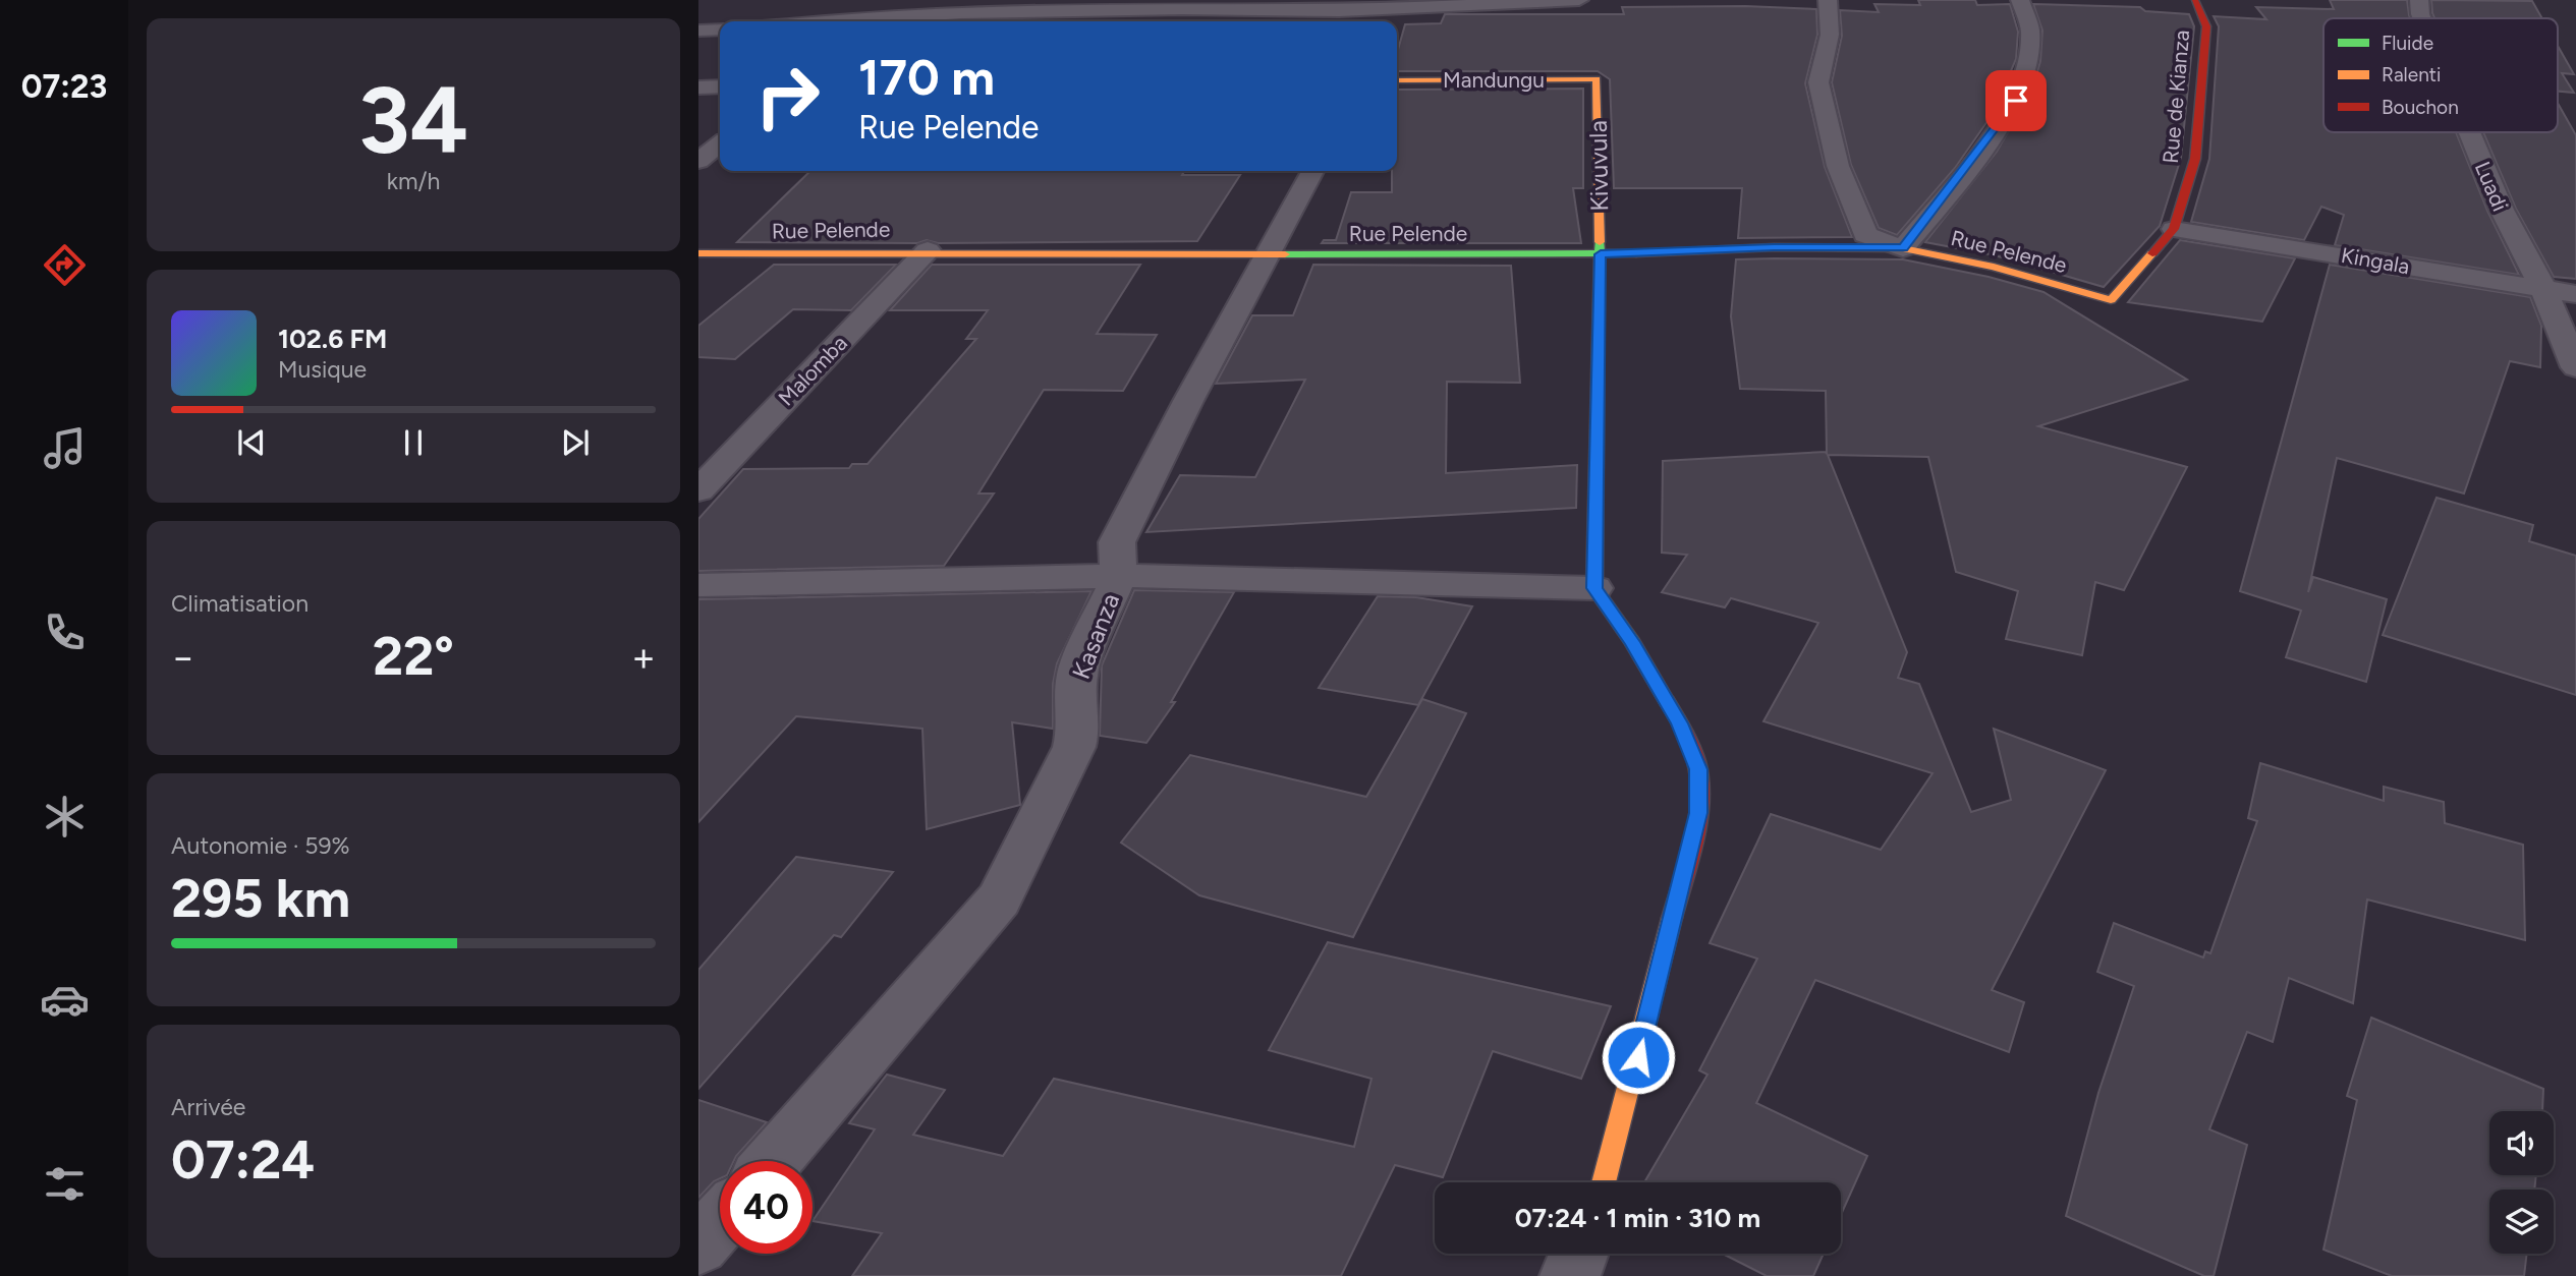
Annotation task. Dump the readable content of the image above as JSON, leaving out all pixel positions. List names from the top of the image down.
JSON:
{
  "streets": {
    "street": [
      "Mandungu",
      "Rue de Kianza",
      "Kivuvula",
      "Luadi",
      "Rue Pelende",
      "Kingala",
      "Malomba",
      "Kasanza"
    ]
  },
  "crossings": [
    ["Mandungu", "Kivuvula"],
    ["Rue de Kianza", "Rue Pelende"],
    ["Rue de Kianza", "Kingala"],
    ["Kivuvula", "Rue Pelende"],
    ["Luadi", "Kingala"],
    ["Rue Pelende", "Malomba"],
    ["Rue Pelende", "Kasanza"]
  ],
  "legend": ["Fluide", "Ralenti", "Bouchon"],
  "page": {
    "tabs": "07:23",
    "tile": [
      ["34", "km/h"],
      "Climatisation",
      ["Autonomie · 59%", "295 km"],
      ["Arrivée", "07:24"]
    ],
    "turn": ["170 m", "Rue Pelende"],
    "song": ["102.6 FM", "Musique"],
    "heat": ["−", "22°", "+"],
    "limit": "40",
    "trip": "07:24 · 1 min · 310 m"
  }
}
